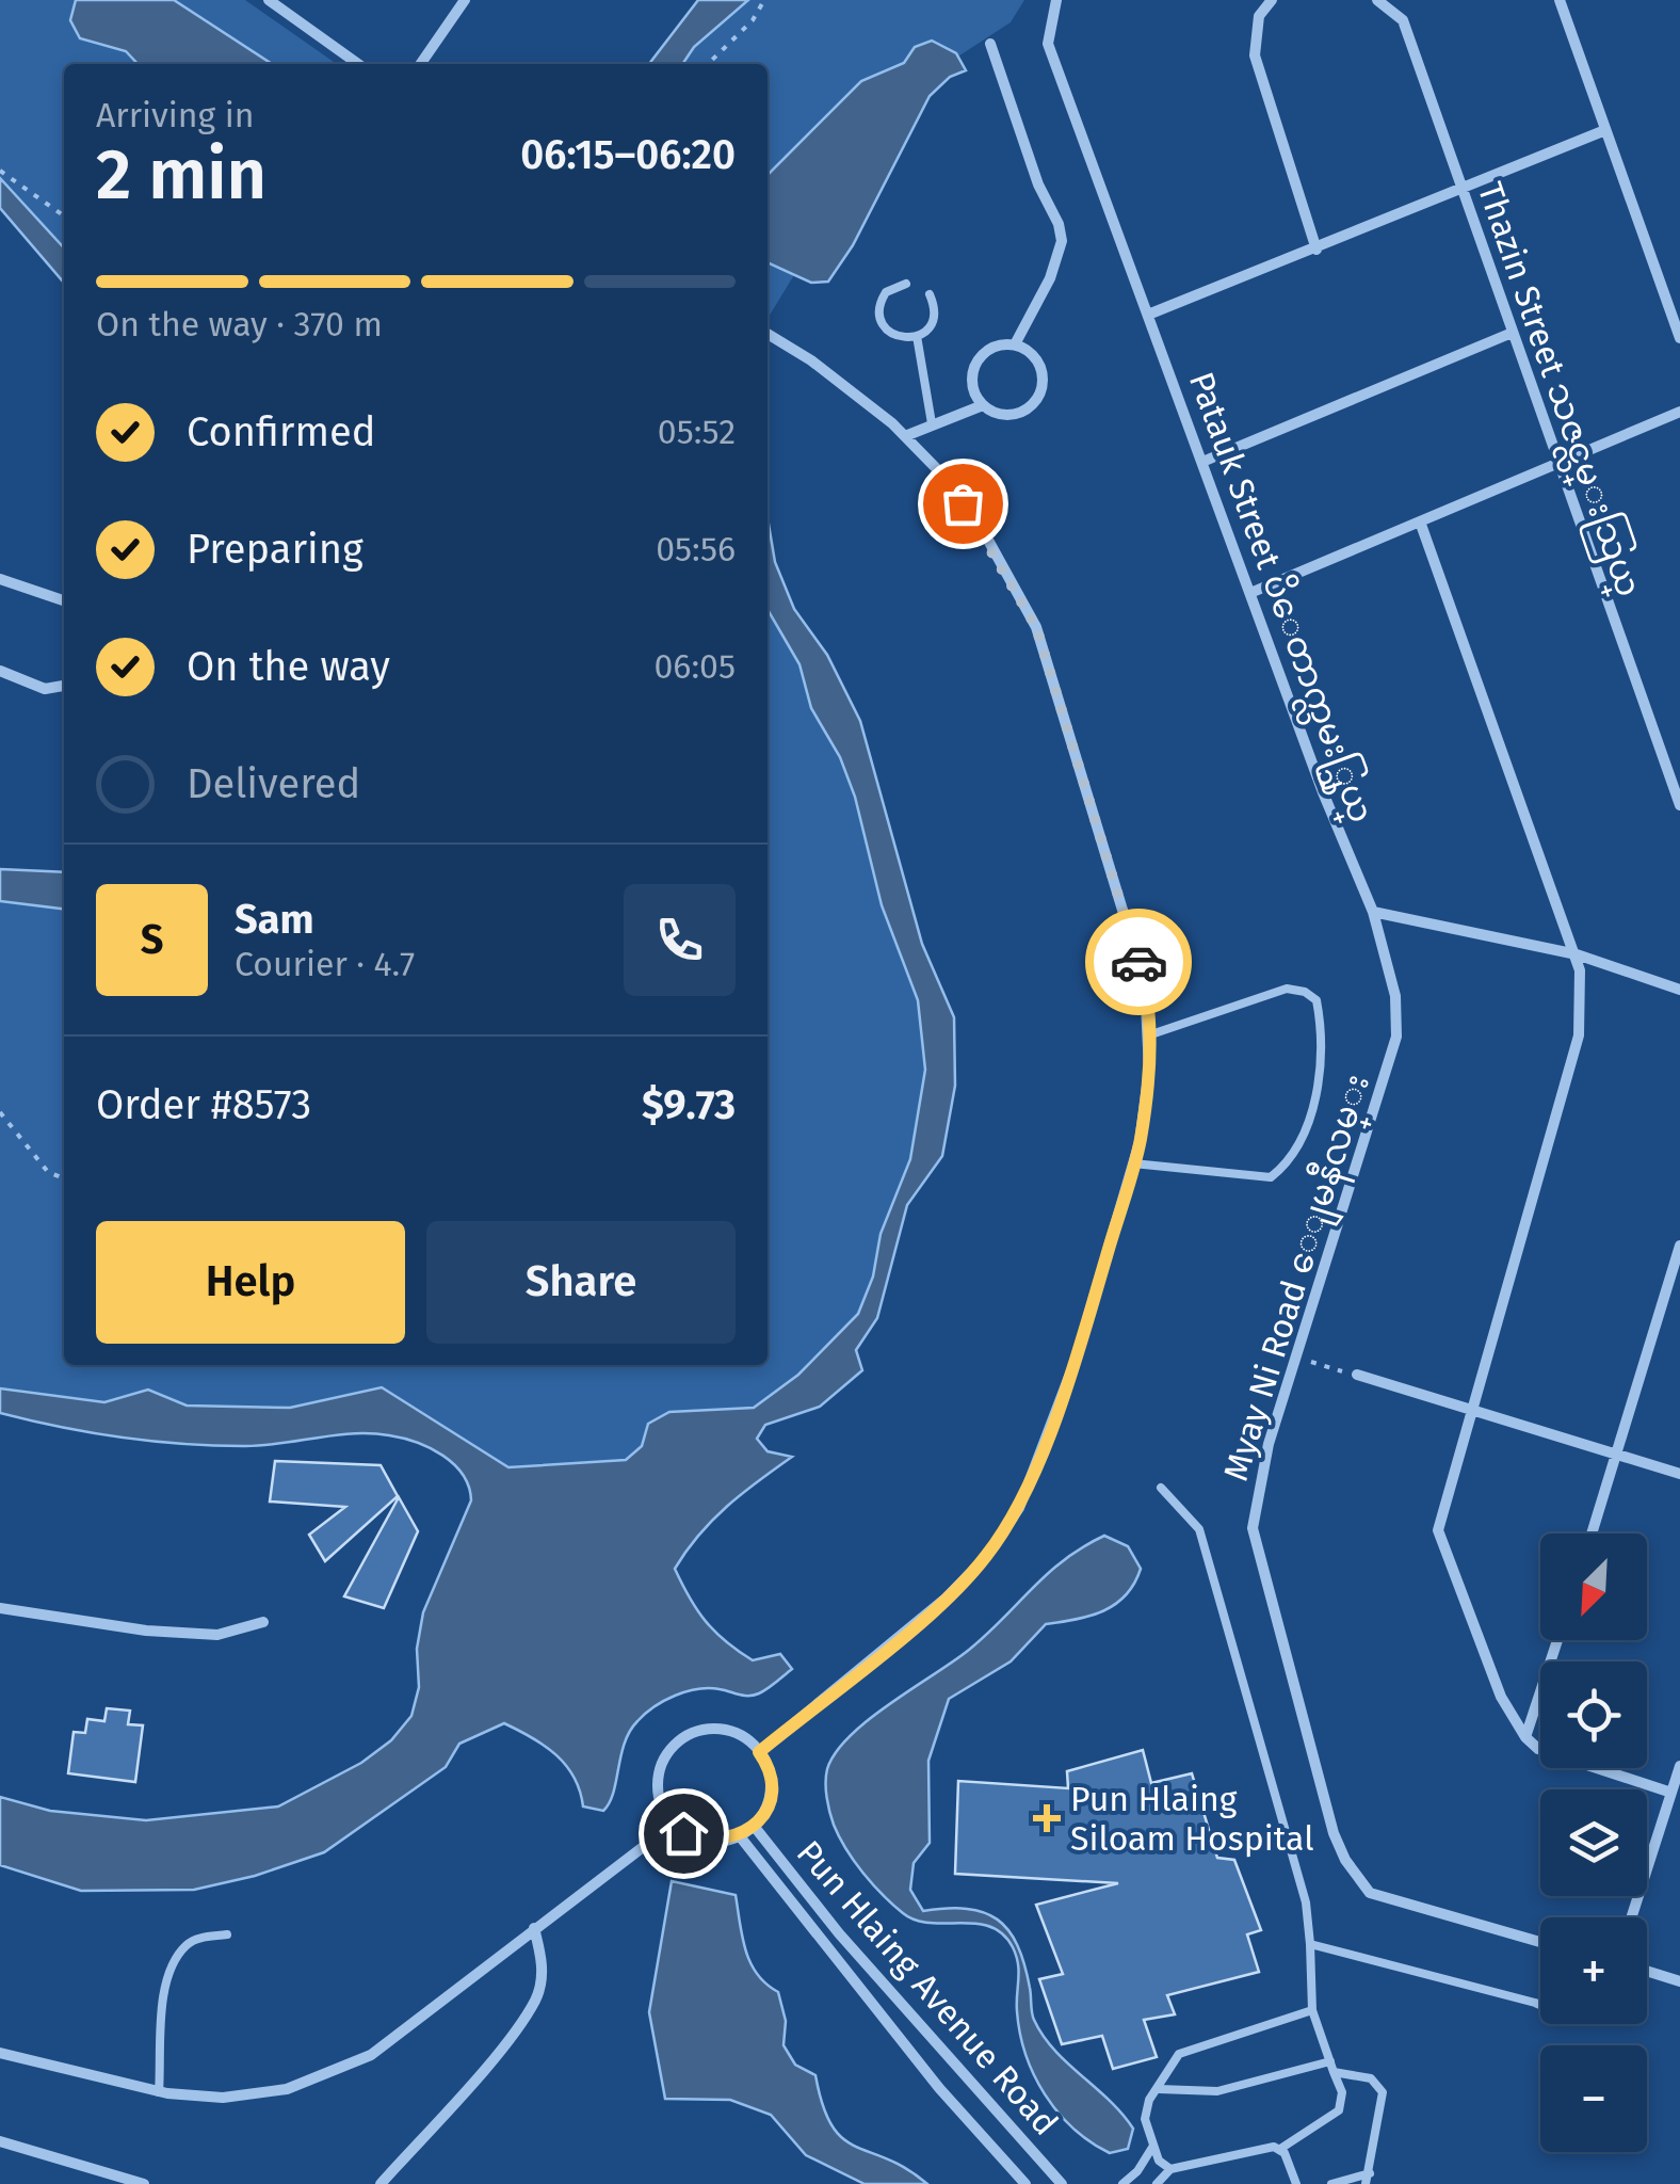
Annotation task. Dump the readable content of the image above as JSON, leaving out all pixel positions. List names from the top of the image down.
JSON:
{
  "streets": {
    "street": [
      "Thazin Street သဇင္လမ္းသြယ္",
      "Patauk Street ပိေတာက္လမး္သြယ္",
      "Myay Ni Road ေျမနီလမ္း",
      "Pun Hlaing Avenue Road"
    ]
  },
  "crossings": [
    ["Patauk Street ပိေတာက္လမး္သြယ္", "Myay Ni Road ေျမနီလမ္း"]
  ],
  "places": {
    "health": ["Pun Hlaing Siloam Hospital"]
  },
  "north": "bottom left",
  "page": {
    "heading": ["2 min", "Arriving in", "06:15–06:20"],
    "panel": [
      "Sam",
      "Courier · 4.7",
      "Order #8573",
      "$9.73"
    ],
    "bar": "On the way · 370 m",
    "list": [
      ["Confirmed", "05:52"],
      ["Preparing", "05:56"],
      ["On the way", "06:05"],
      "Delivered"
    ],
    "round": "S",
    "buttons": ["Help", "Share"],
    "map_buttons": ["+", "−"]
  }
}
